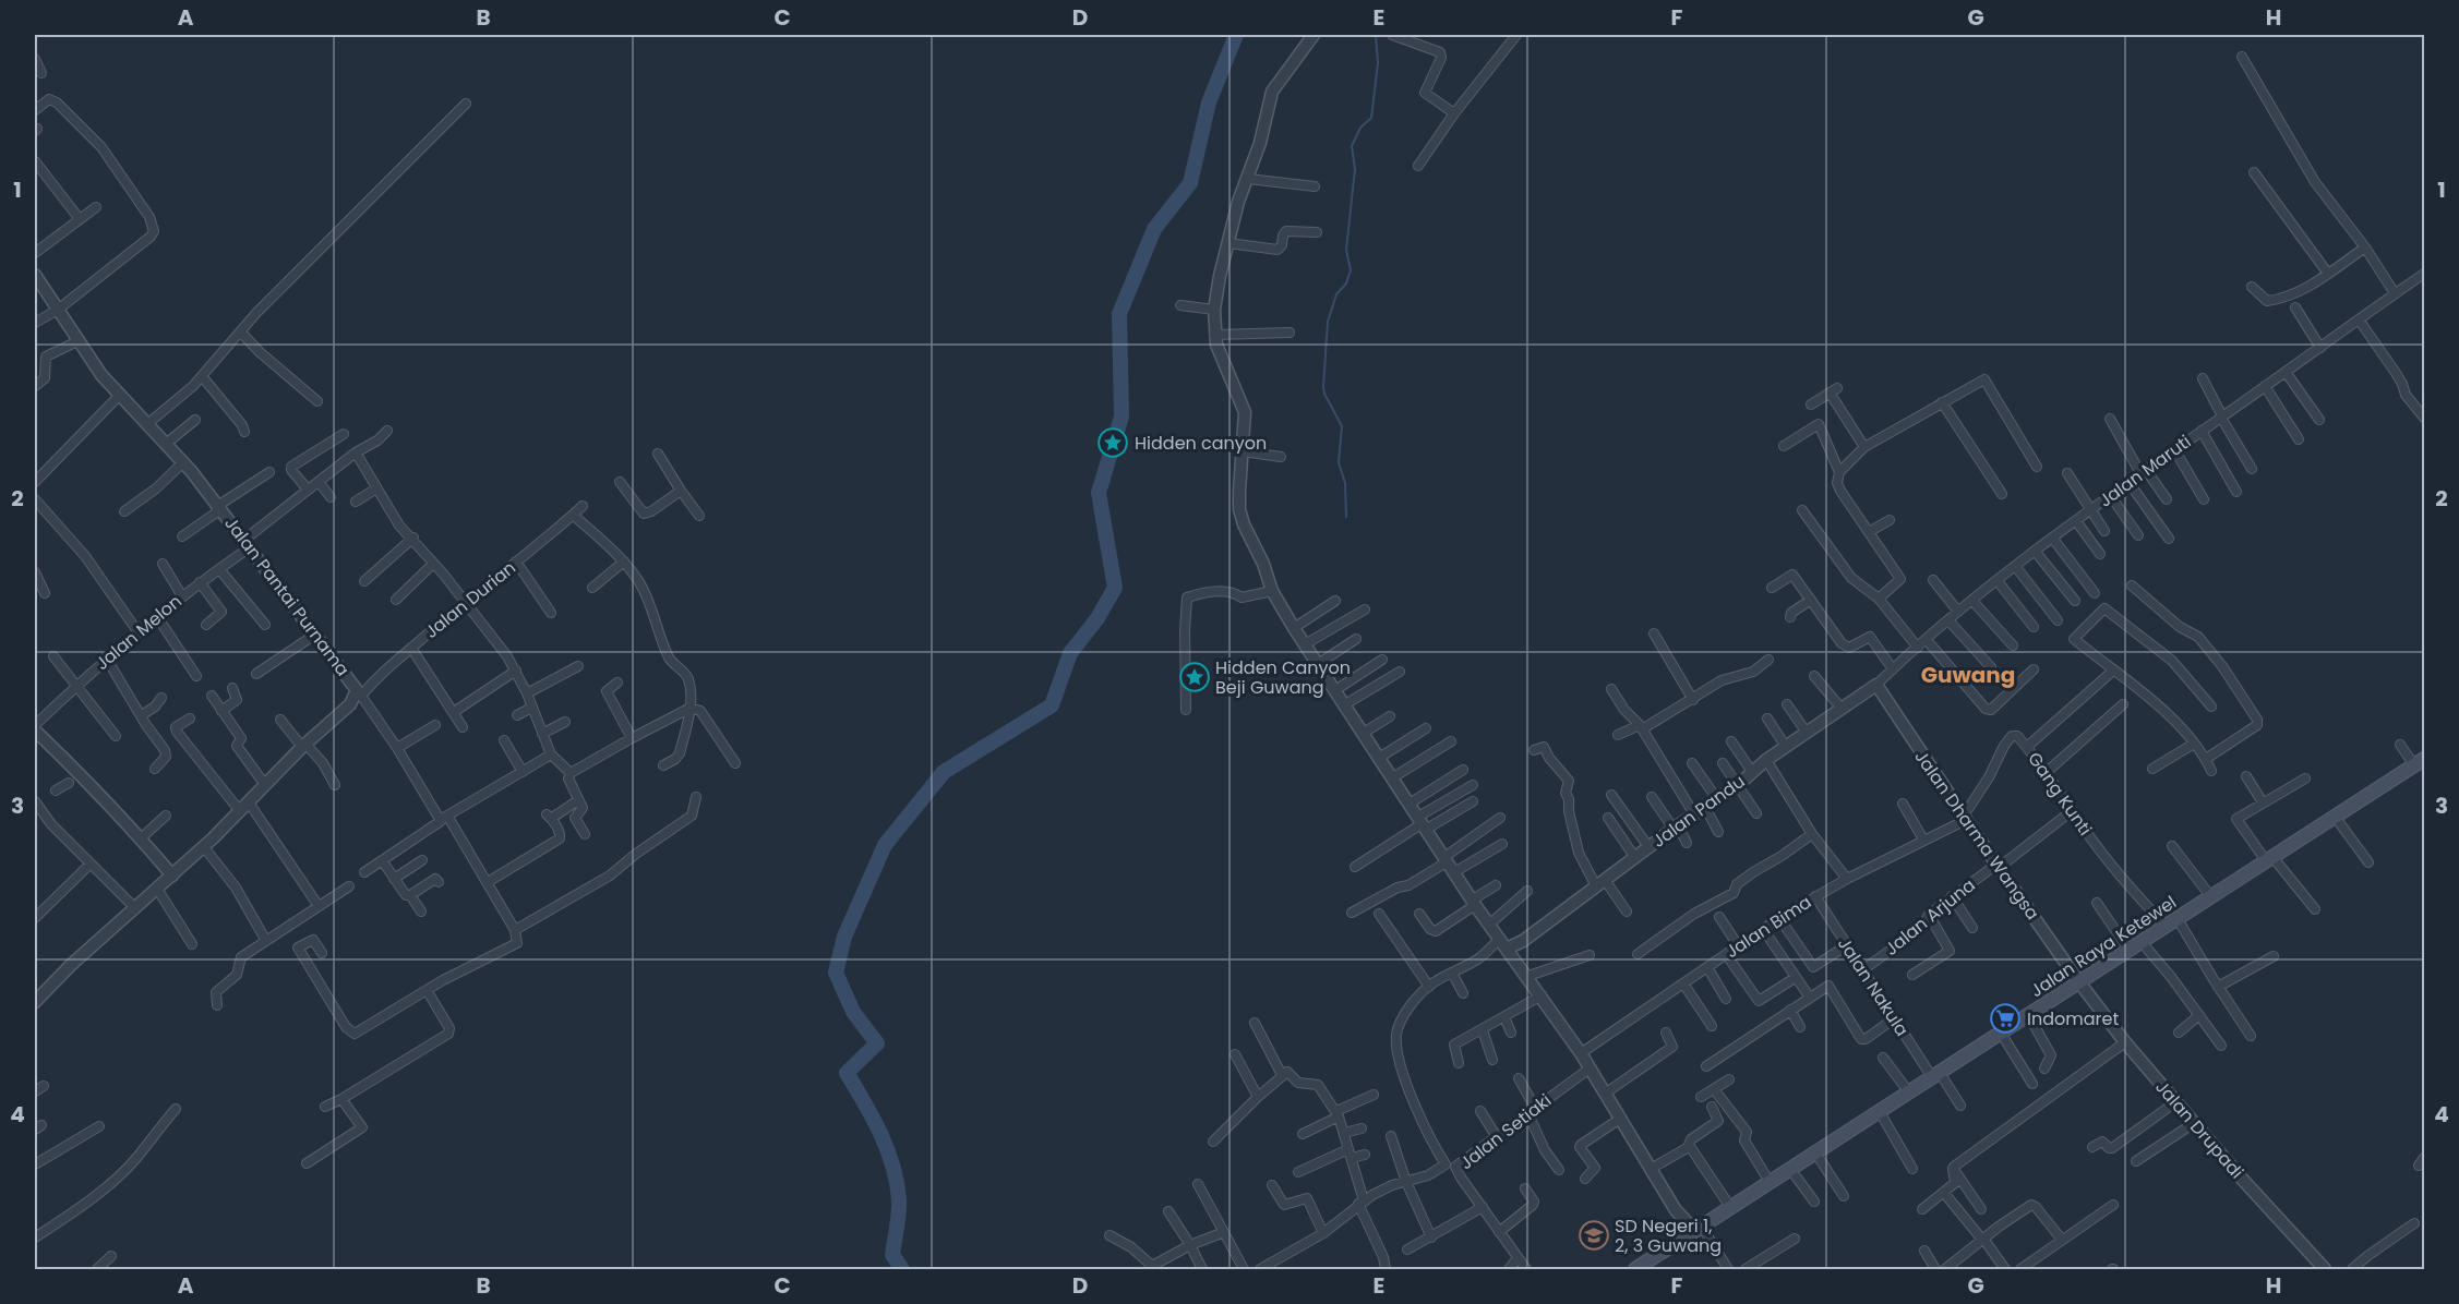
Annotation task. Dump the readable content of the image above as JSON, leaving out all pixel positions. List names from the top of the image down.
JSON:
{
  "streets": {
    "main road": ["Jalan Raya Ketewel"],
    "street": [
      "Jalan Maruti",
      "Jalan Pantai Purnama",
      "Jalan Durian",
      "Jalan Melon",
      "Gang Kunti",
      "Jalan Pandu",
      "Jalan Dharma Wangsa",
      "Jalan Arjuna",
      "Jalan Bima",
      "Jalan Nakula",
      "Jalan Drupadi",
      "Jalan Setiaki"
    ]
  },
  "crossings": [
    ["Jalan Maruti", "Jalan Pandu"],
    ["Jalan Maruti", "Jalan Dharma Wangsa"],
    ["Jalan Pantai Purnama", "Jalan Durian"],
    ["Jalan Pantai Purnama", "Jalan Melon"],
    ["Gang Kunti", "Jalan Dharma Wangsa"],
    ["Gang Kunti", "Jalan Arjuna"],
    ["Gang Kunti", "Jalan Bima"],
    ["Gang Kunti", "Jalan Raya Ketewel"],
    ["Jalan Pandu", "Jalan Dharma Wangsa"],
    ["Jalan Dharma Wangsa", "Jalan Arjuna"],
    ["Jalan Dharma Wangsa", "Jalan Bima"],
    ["Jalan Dharma Wangsa", "Jalan Raya Ketewel"],
    ["Jalan Dharma Wangsa", "Jalan Drupadi"],
    ["Jalan Arjuna", "Jalan Nakula"],
    ["Jalan Bima", "Jalan Nakula"],
    ["Jalan Raya Ketewel", "Jalan Nakula"],
    ["Jalan Raya Ketewel", "Jalan Drupadi"]
  ],
  "districts": ["Guwang"],
  "places": {
    "place": ["Hidden canyon", "Hidden Canyon Beji Guwang"],
    "supermarket": ["Indomaret"],
    "school or university": ["SD Negeri 1, 2, 3 Guwang"]
  },
  "grid": {
    "columns": [
      "A",
      "B",
      "C",
      "D",
      "E",
      "F",
      "G",
      "H"
    ],
    "rows": [
      "1",
      "2",
      "3",
      "4"
    ]
  }
}
